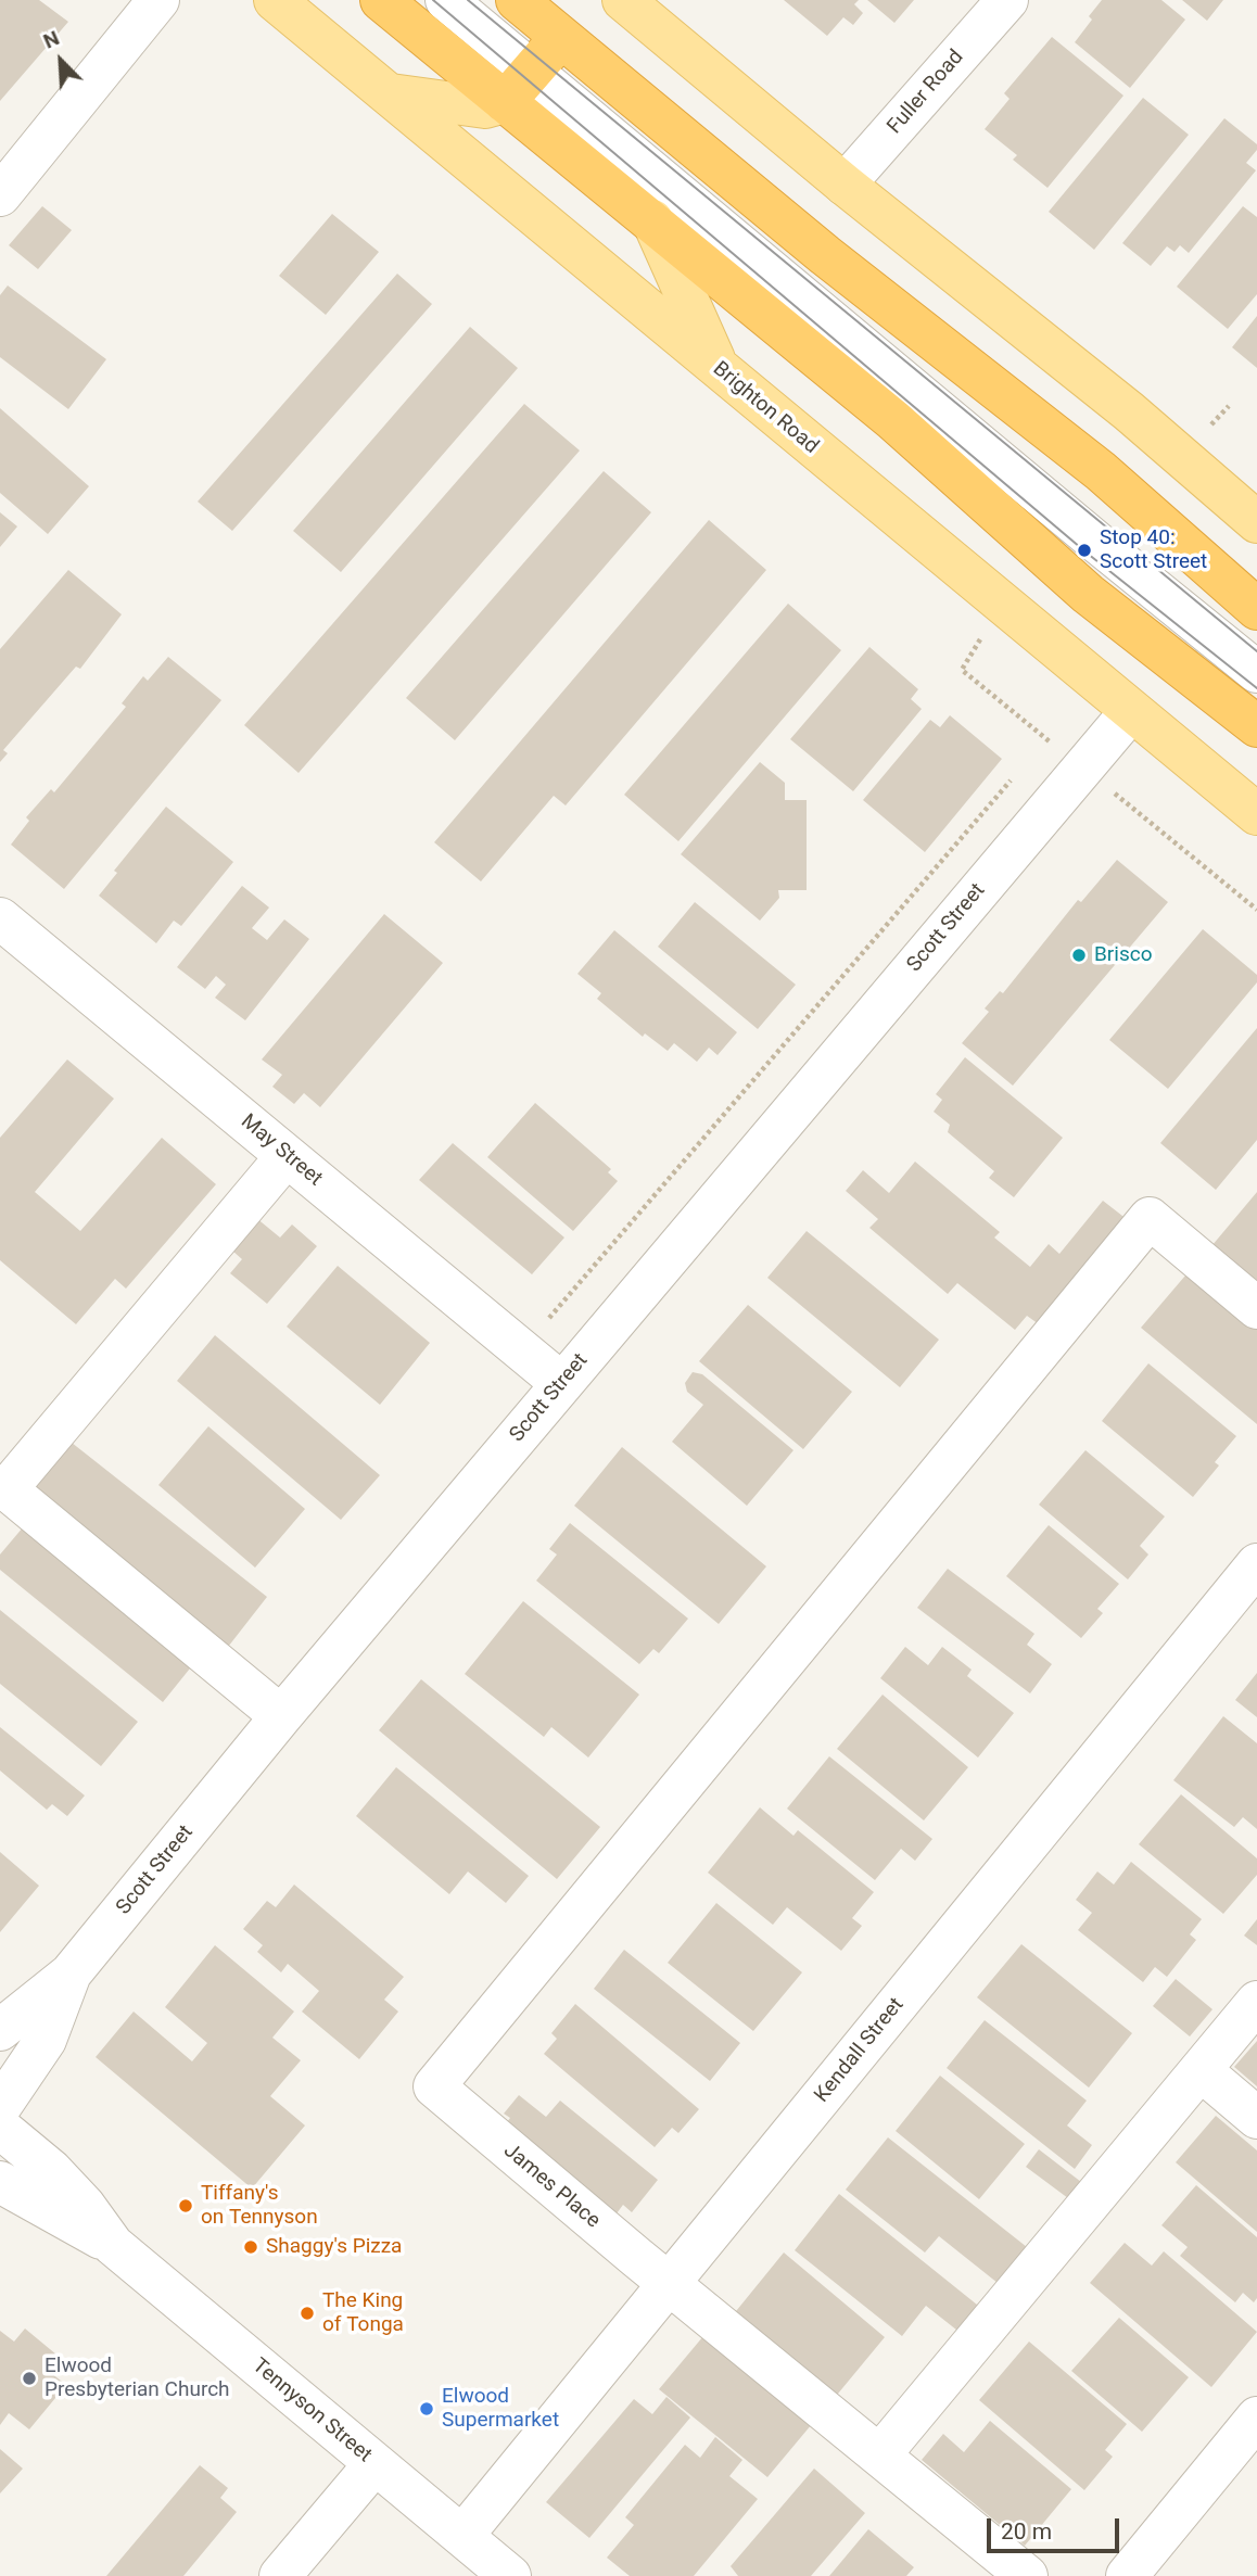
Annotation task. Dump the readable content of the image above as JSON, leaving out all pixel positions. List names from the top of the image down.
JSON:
{
  "streets": {
    "main road": ["Brighton Road"],
    "street": [
      "Fuller Road",
      "Scott Street",
      "May Street",
      "Kendall Street",
      "James Place",
      "Tennyson Street"
    ]
  },
  "crossings": [
    ["Brighton Road", "Scott Street"],
    ["Scott Street", "May Street"],
    ["Kendall Street", "James Place"],
    ["Kendall Street", "Tennyson Street"]
  ],
  "places": [
    "Stop 40: Scott Street",
    "Brisco",
    "Tiffany's on Tennyson",
    "Shaggy's Pizza",
    "The King of Tonga",
    "Elwood Presbyterian Church",
    "Elwood Supermarket"
  ],
  "scale_bar": "20 m",
  "north": "top left"
}
